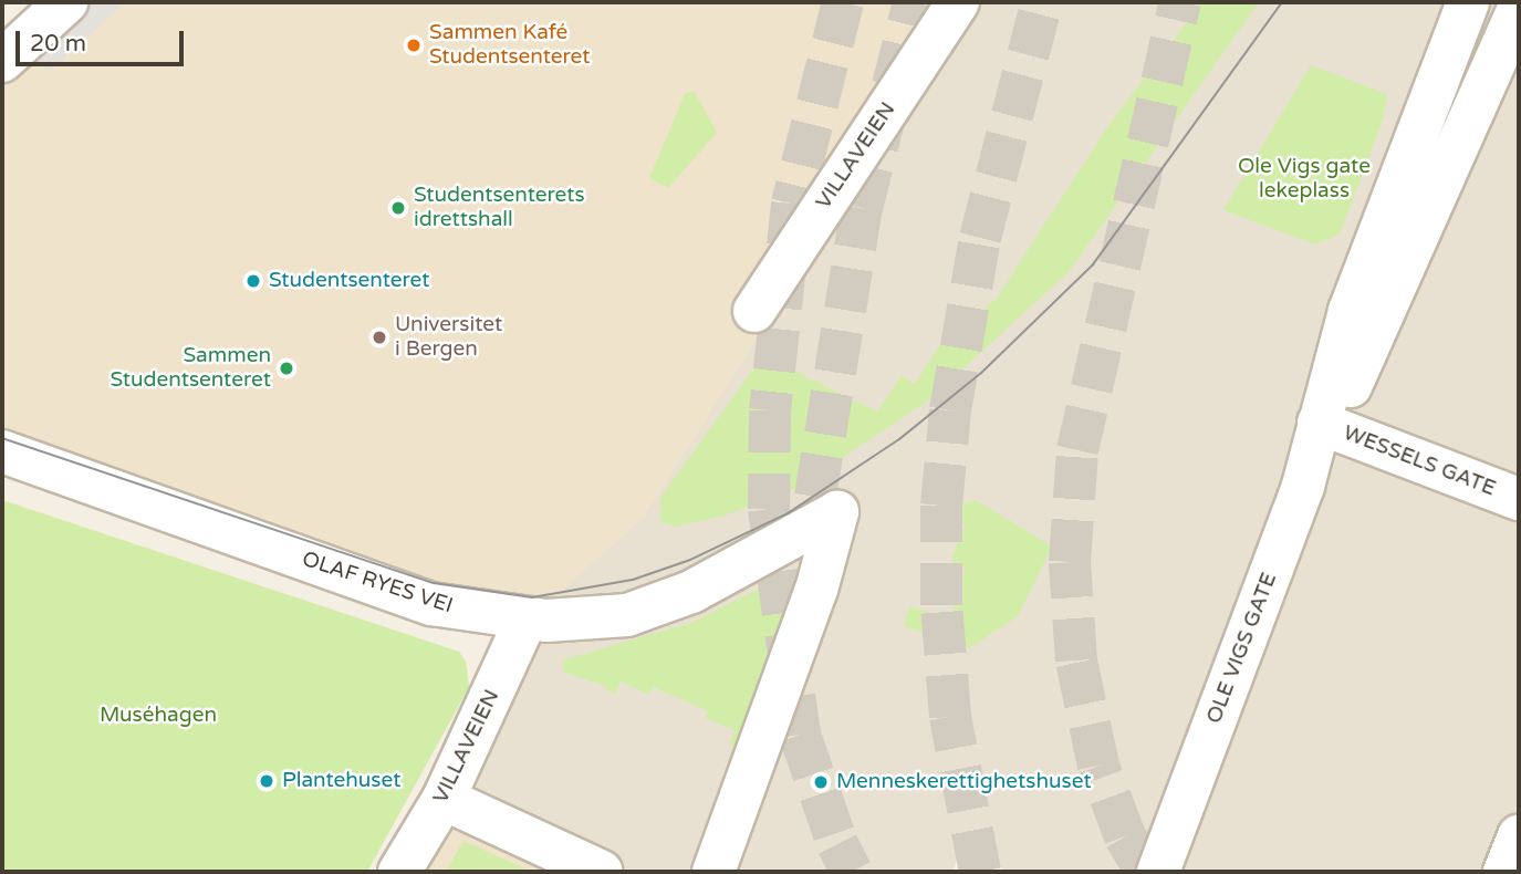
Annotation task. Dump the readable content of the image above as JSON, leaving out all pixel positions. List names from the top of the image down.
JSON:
{
  "streets": {
    "street": [
      "VILLAVEIEN",
      "WESSELS GATE",
      "OLAF RYES VEI",
      "OLE VIGS GATE"
    ]
  },
  "crossings": [
    ["VILLAVEIEN", "OLAF RYES VEI"],
    ["WESSELS GATE", "OLE VIGS GATE"]
  ],
  "parks": ["Ole Vigs gate lekeplass", "Muséhagen"],
  "places": [
    "Sammen Kafé Studentsenteret",
    "Studentsenterets idrettshall",
    "Studentsenteret",
    "Universitet i Bergen",
    "Sammen Studentsenteret",
    "Plantehuset",
    "Menneskerettighetshuset"
  ],
  "scale_bar": "20 m"
}
